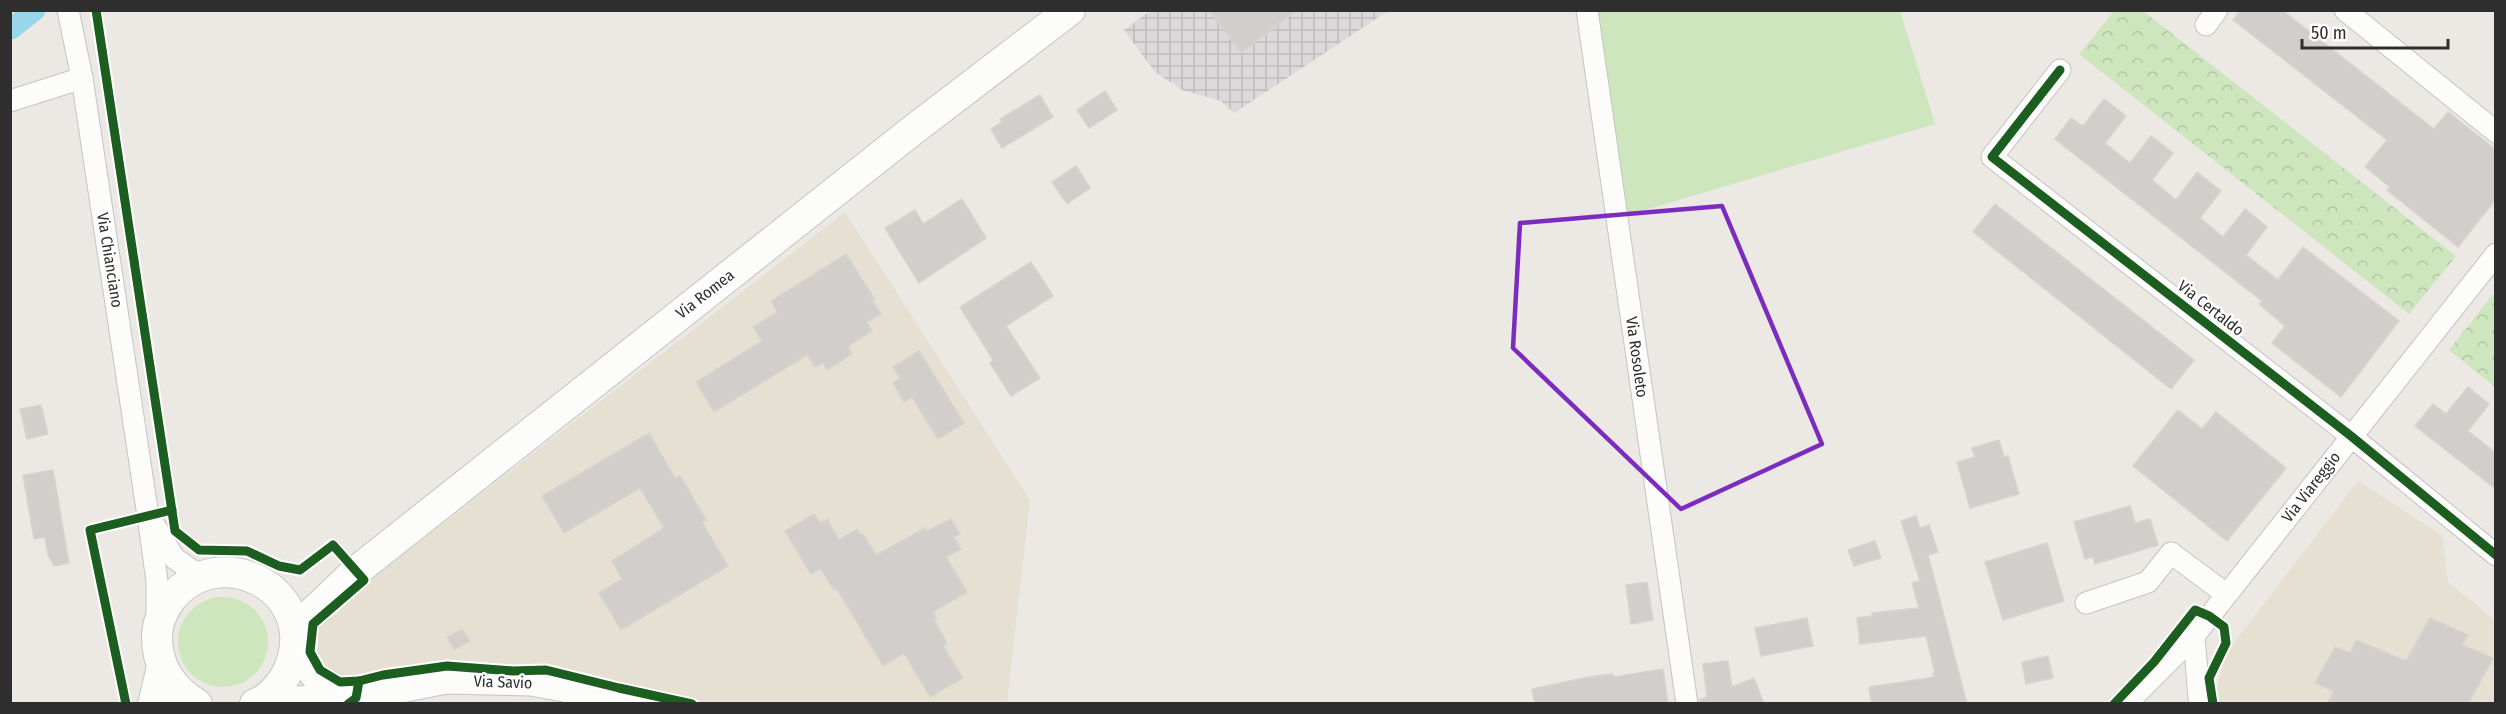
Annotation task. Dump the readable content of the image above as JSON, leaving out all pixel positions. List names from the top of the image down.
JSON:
{
  "streets": {
    "main road": ["Via Romea"],
    "street": [
      "Via Chianciano",
      "Via Certaldo",
      "Via Rosoleto",
      "Via Viareggio",
      "Via Savio"
    ]
  },
  "crossings": [
    ["Via Certaldo", "Via Viareggio"]
  ],
  "scale_bar": "50 m"
}
